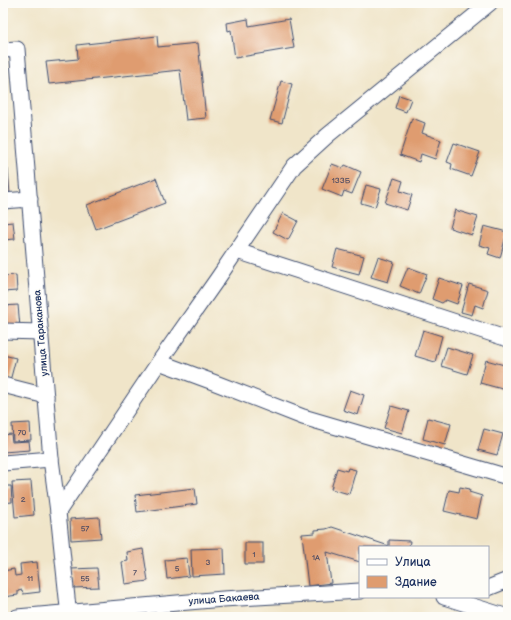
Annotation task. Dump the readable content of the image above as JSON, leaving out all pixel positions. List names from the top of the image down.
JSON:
{
  "streets": {
    "street": ["улица Тараканова", "улица Бакаева"]
  },
  "crossings": [
    ["улица Тараканова", "улица Бакаева"]
  ],
  "house_numbers": [
    "133Б",
    "70",
    "2",
    "57",
    "1",
    "1А",
    "3",
    "5",
    "7",
    "11",
    "55"
  ],
  "legend": ["Улица", "Здание"]
}
